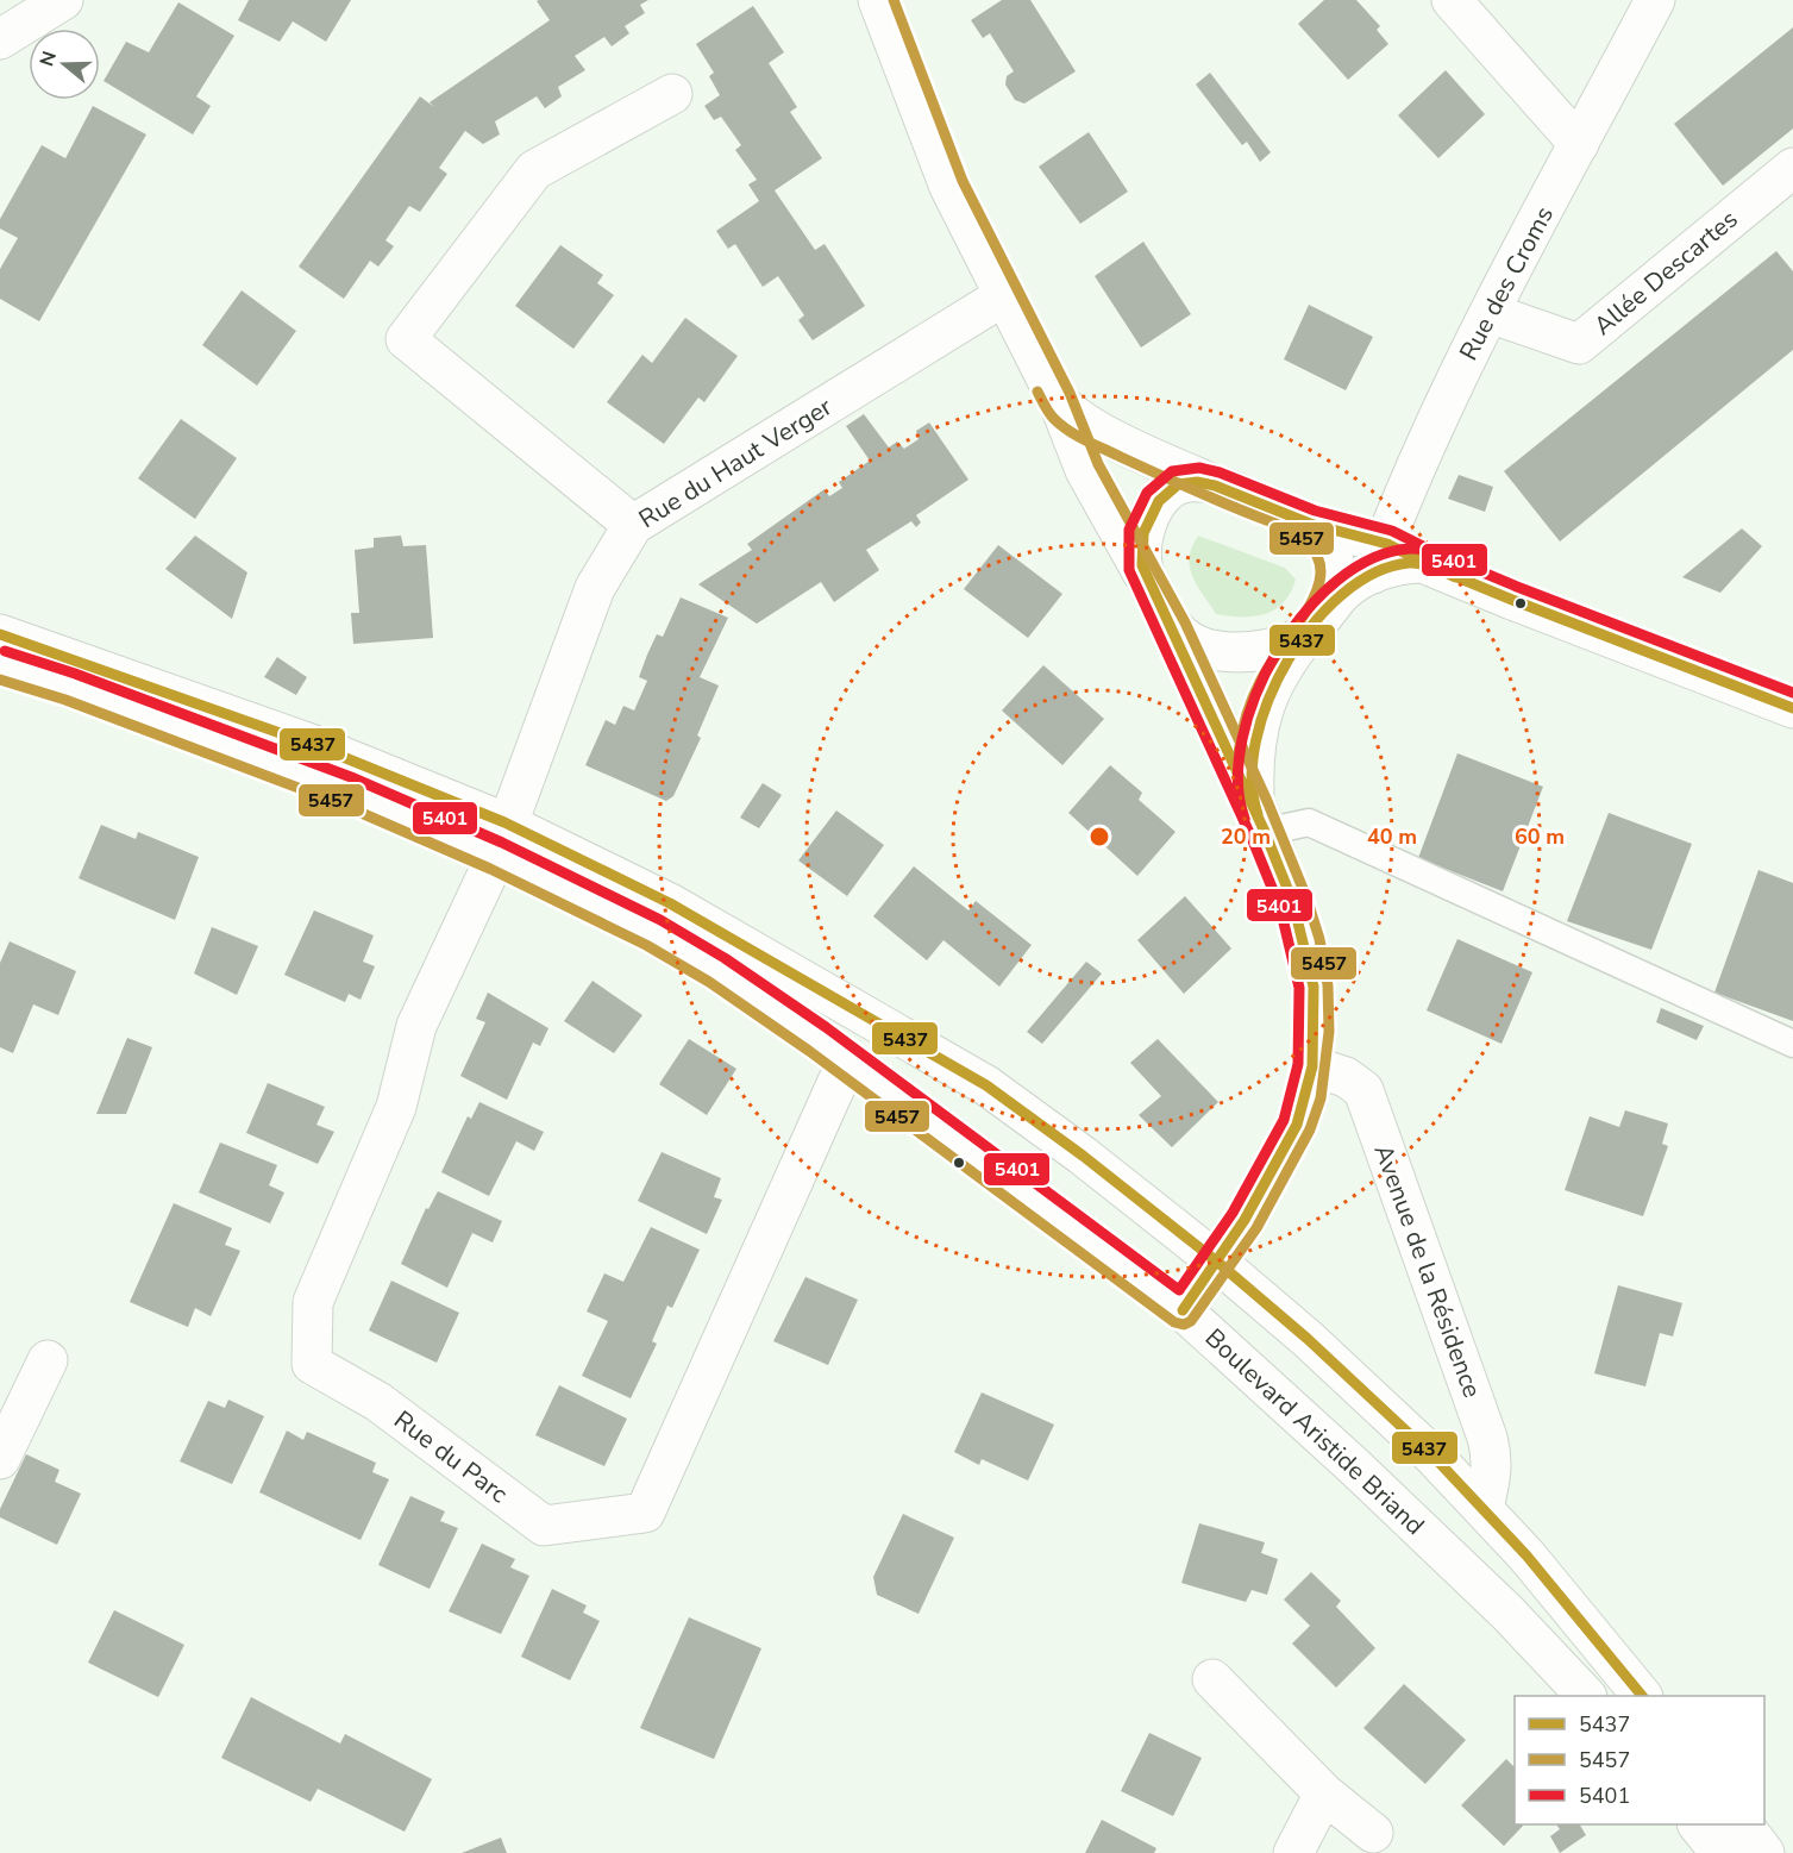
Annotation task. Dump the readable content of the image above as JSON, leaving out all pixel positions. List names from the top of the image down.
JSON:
{
  "streets": {
    "street": [
      "Allée Descartes",
      "Rue des Croms",
      "Rue du Haut Verger",
      "Avenue de la Résidence",
      "Boulevard Aristide Briand",
      "Rue du Parc"
    ]
  },
  "crossings": [
    ["Allée Descartes", "Rue des Croms"],
    ["Rue du Haut Verger", "Boulevard Aristide Briand"],
    ["Rue du Haut Verger", "Rue du Parc"],
    ["Avenue de la Résidence", "Boulevard Aristide Briand"],
    ["Boulevard Aristide Briand", "Rue du Parc"]
  ],
  "lines": ["transit line 5457", "transit line 5401", "transit line 5437"],
  "legend": ["5437", "5457", "5401"],
  "north": "left",
  "rings": ["20 m", "40 m", "60 m"]
}
